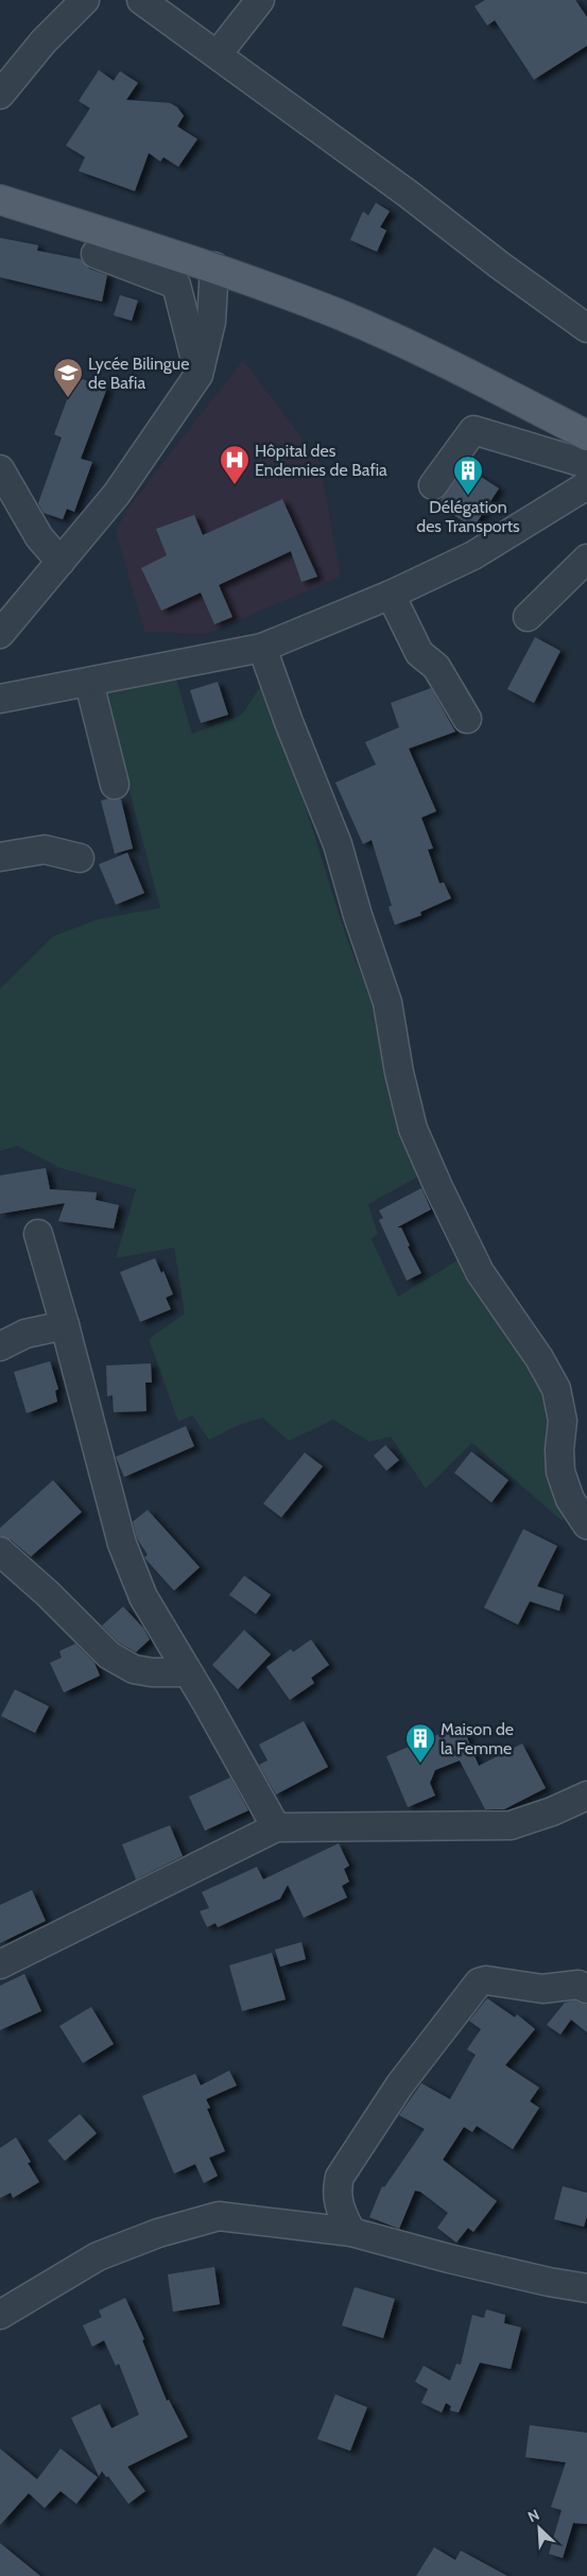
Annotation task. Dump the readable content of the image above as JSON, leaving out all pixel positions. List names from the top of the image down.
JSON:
{
  "places": {
    "school or university": ["Lycée Bilingue de Bafia"],
    "hospital": ["Hôpital des Endemies de Bafia"],
    "building": ["Délégation des Transports", "Maison de la Femme"]
  },
  "north": "top left"
}
